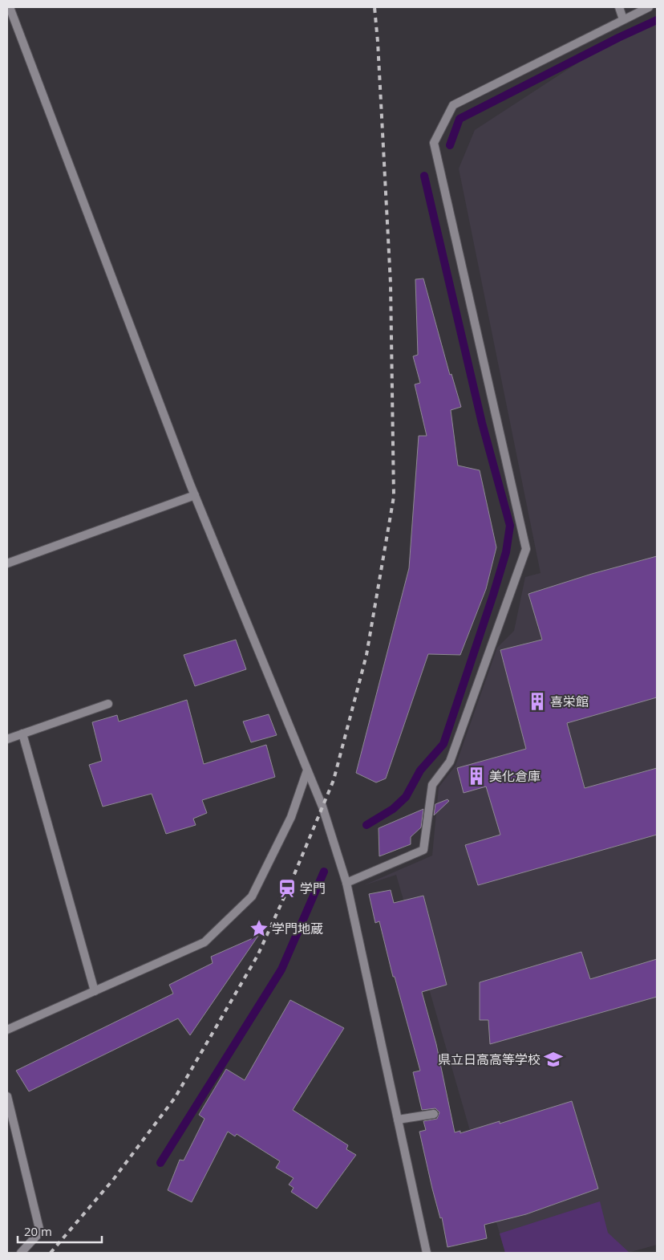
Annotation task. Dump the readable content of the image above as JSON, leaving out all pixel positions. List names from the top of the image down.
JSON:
{
  "places": {
    "building": ["喜栄館", "美化倉庫"],
    "station": ["学門"],
    "place": ["学門地蔵"],
    "school or university": ["県立日高高等学校"]
  },
  "scale_bar": "20 m"
}
